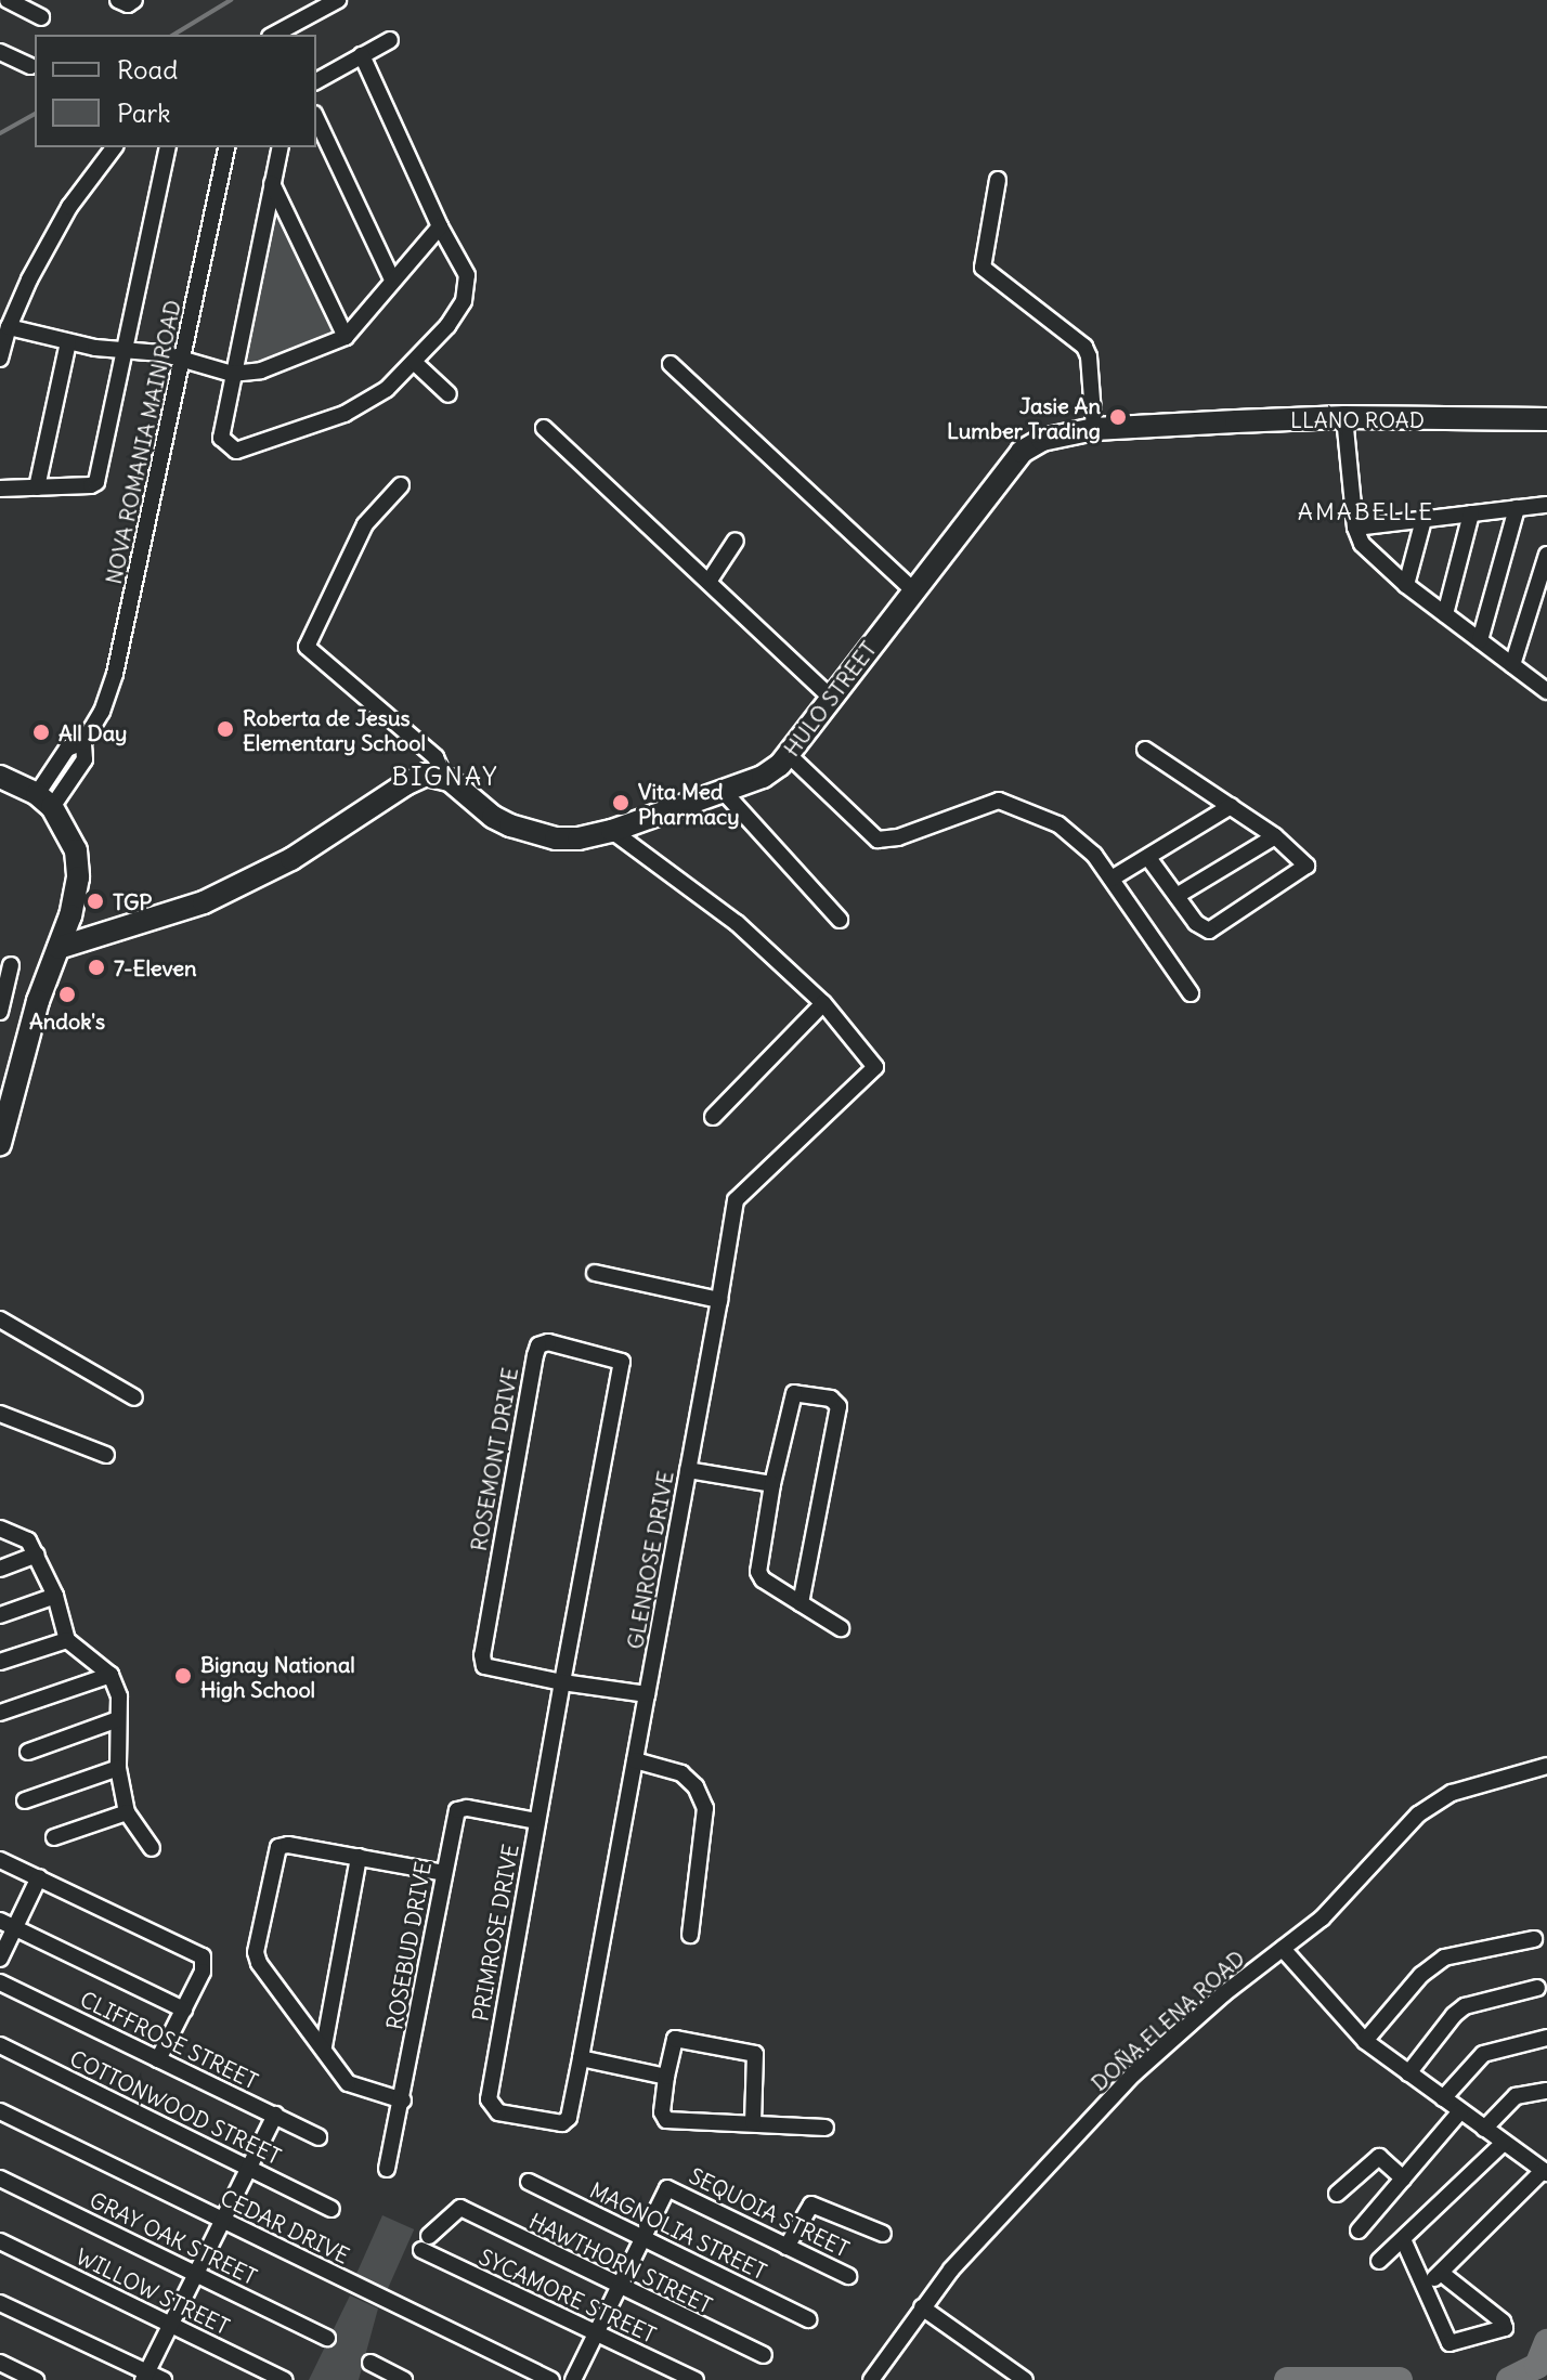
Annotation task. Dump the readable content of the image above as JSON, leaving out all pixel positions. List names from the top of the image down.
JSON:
{
  "streets": {
    "main road": ["LLANO ROAD", "HULO STREET"],
    "street": [
      "NOVA ROMANIA MAIN ROAD",
      "ROSEMONT DRIVE",
      "GLENROSE DRIVE",
      "PRIMROSE DRIVE",
      "ROSEBUD DRIVE",
      "DOÑA ELENA ROAD",
      "CLIFFROSE STREET",
      "COTTONWOOD STREET",
      "SEQUOIA STREET",
      "CEDAR DRIVE",
      "MAGNOLIA STREET",
      "GRAY OAK STREET",
      "HAWTHORN STREET",
      "WILLOW STREET",
      "SYCAMORE STREET"
    ]
  },
  "crossings": [
    ["LLANO ROAD", "HULO STREET"],
    ["ROSEMONT DRIVE", "PRIMROSE DRIVE"],
    ["GLENROSE DRIVE", "PRIMROSE DRIVE"],
    ["PRIMROSE DRIVE", "ROSEBUD DRIVE"],
    ["SEQUOIA STREET", "MAGNOLIA STREET"],
    ["HAWTHORN STREET", "SYCAMORE STREET"]
  ],
  "districts": ["AMABELLE", "BIGNAY"],
  "places": [
    "Jasie An Lumber Trading",
    "Roberta de Jesus Elementary School",
    "All Day",
    "Vita Med Pharmacy",
    "TGP",
    "7-Eleven",
    "Andok's",
    "Bignay National High School"
  ],
  "legend": ["Road", "Park"]
}
